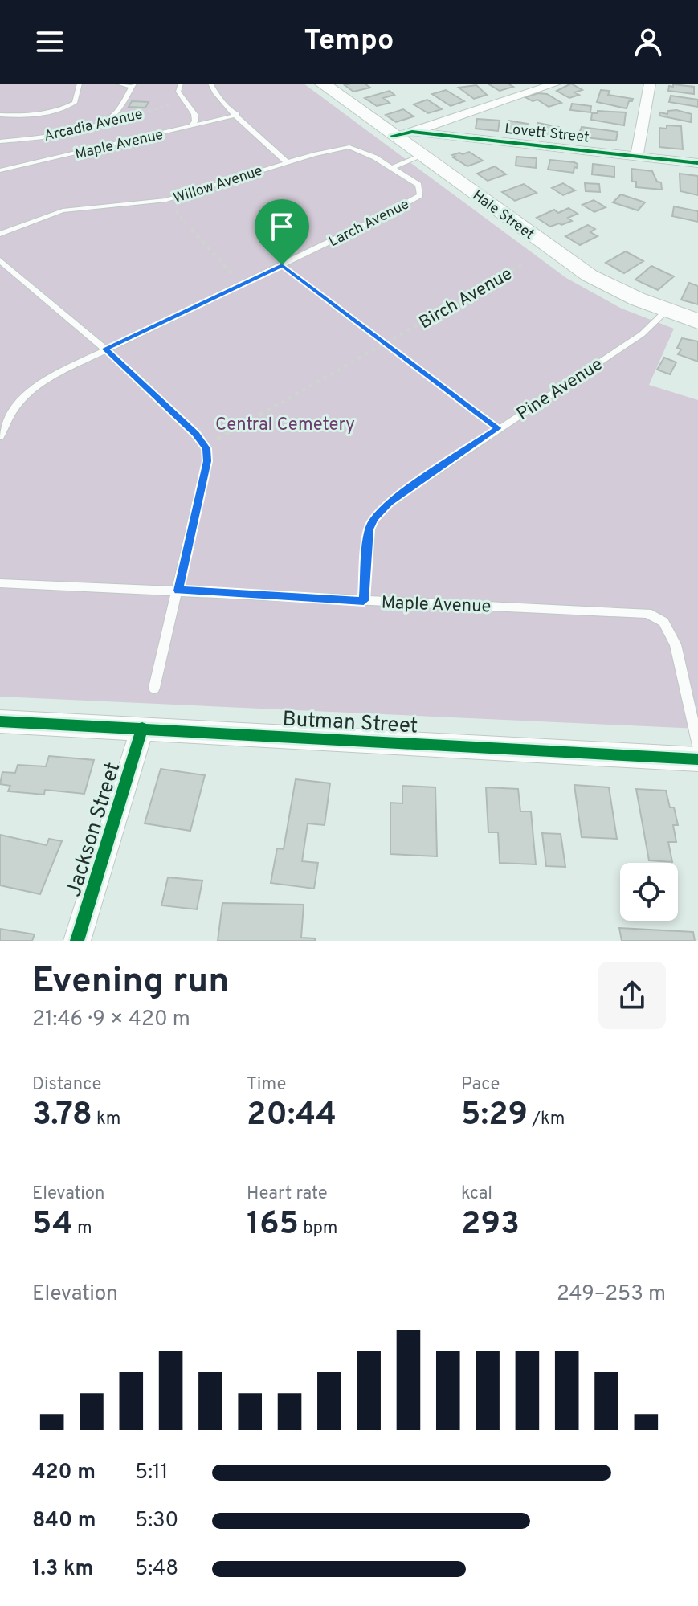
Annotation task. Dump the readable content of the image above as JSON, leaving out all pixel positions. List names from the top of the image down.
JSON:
{
  "streets": {
    "main road": ["Hale Street"],
    "street": ["Lovett Street", "Butman Street", "Jackson Street"],
    "lane": [
      "Arcadia Avenue",
      "Maple Avenue",
      "Willow Avenue",
      "Larch Avenue",
      "Pine Avenue"
    ],
    "path": ["Birch Avenue"]
  },
  "crossings": [
    ["Lovett Street", "Hale Street"],
    ["Maple Avenue", "Pine Avenue"],
    ["Willow Avenue", "Larch Avenue"],
    ["Hale Street", "Pine Avenue"],
    ["Butman Street", "Jackson Street"]
  ],
  "parks": ["Central Cemetery"],
  "page": {
    "header": "Tempo",
    "heading": ["Evening run", "21:46 · 9 × 420 m"],
    "stats": [
      ["Distance", "3.78 km"],
      ["Time", "20:44"],
      ["Pace", "5:29 /km"],
      ["Elevation", "54 m"],
      ["Heart rate", "165 bpm"],
      ["kcal", "293"]
    ],
    "chart": ["Elevation", "249–253 m"],
    "list": [
      {
        "name": "420 m",
        "note": "5:11"
      },
      {
        "name": "840 m",
        "note": "5:30"
      },
      {
        "name": "1.3 km",
        "note": "5:48"
      }
    ]
  }
}
